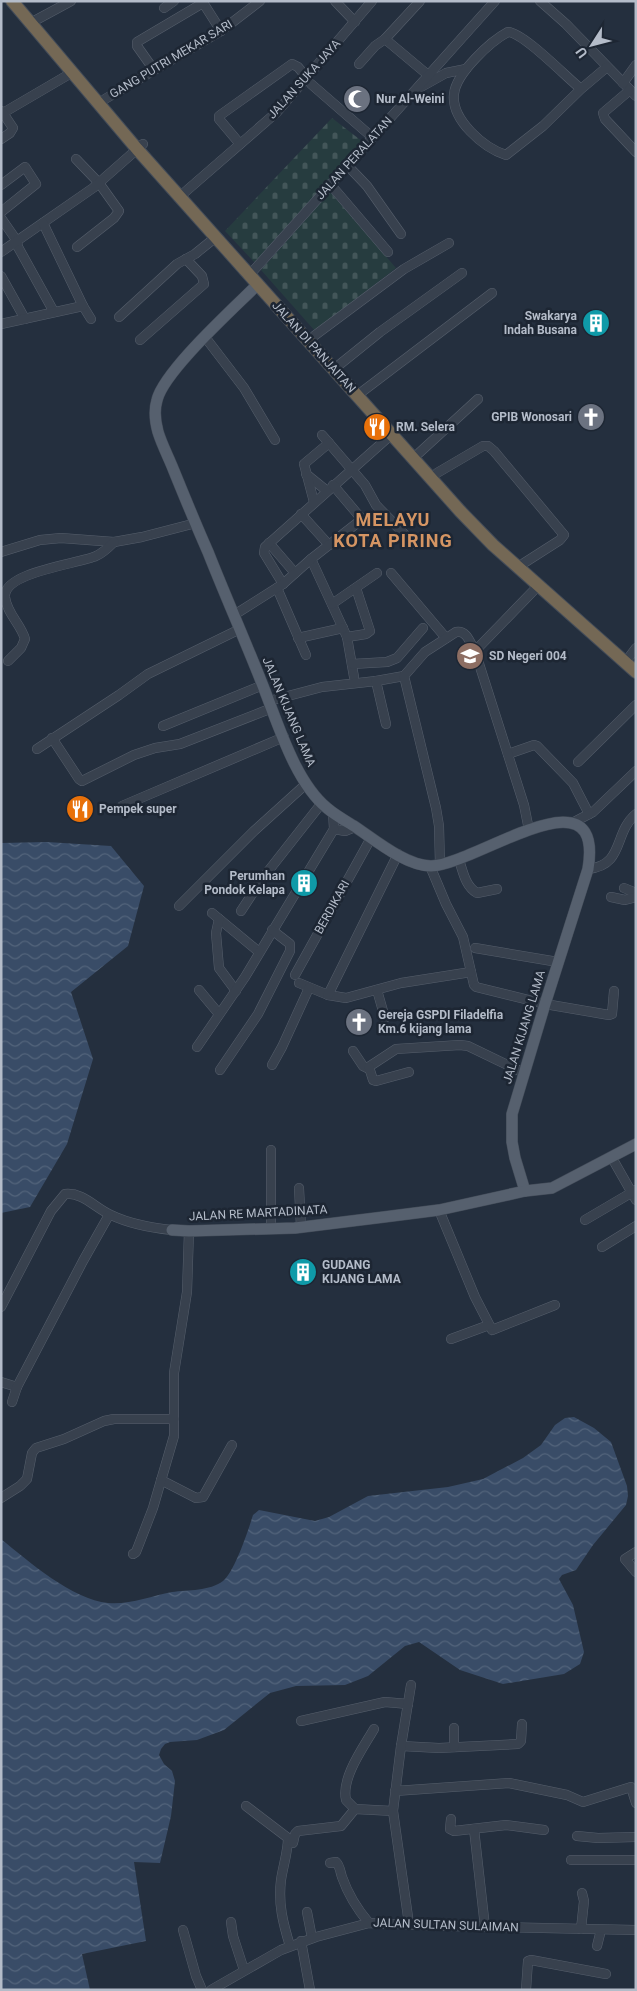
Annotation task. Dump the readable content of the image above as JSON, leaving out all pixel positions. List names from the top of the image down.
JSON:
{
  "streets": {
    "highway": ["JALAN DI PANJAITAN"],
    "main road": ["JALAN KIJANG LAMA", "JALAN RE MARTADINATA"],
    "street": [
      "GANG PUTRI MEKAR SARI",
      "JALAN SUKA JAYA",
      "JALAN PERALATAN",
      "BERDIKARI",
      "JALAN SULTAN SULAIMAN"
    ]
  },
  "crossings": [
    ["GANG PUTRI MEKAR SARI", "JALAN DI PANJAITAN"],
    ["JALAN SUKA JAYA", "JALAN DI PANJAITAN"],
    ["JALAN PERALATAN", "JALAN DI PANJAITAN"],
    ["JALAN DI PANJAITAN", "JALAN KIJANG LAMA"],
    ["JALAN KIJANG LAMA", "BERDIKARI"],
    ["JALAN KIJANG LAMA", "JALAN RE MARTADINATA"]
  ],
  "districts": ["MELAYU KOTA PIRING"],
  "places": {
    "mosque": ["Nur Al-Weini"],
    "building": ["Swakarya Indah Busana", "Perumhan Pondok Kelapa", "GUDANG KIJANG LAMA"],
    "church": ["GPIB Wonosari", "Gereja GSPDI Filadelfia Km.6 kijang lama"],
    "restaurant": ["RM. Selera", "Pempek super"],
    "school or university": ["SD Negeri 004"]
  },
  "north": "bottom left"
}
